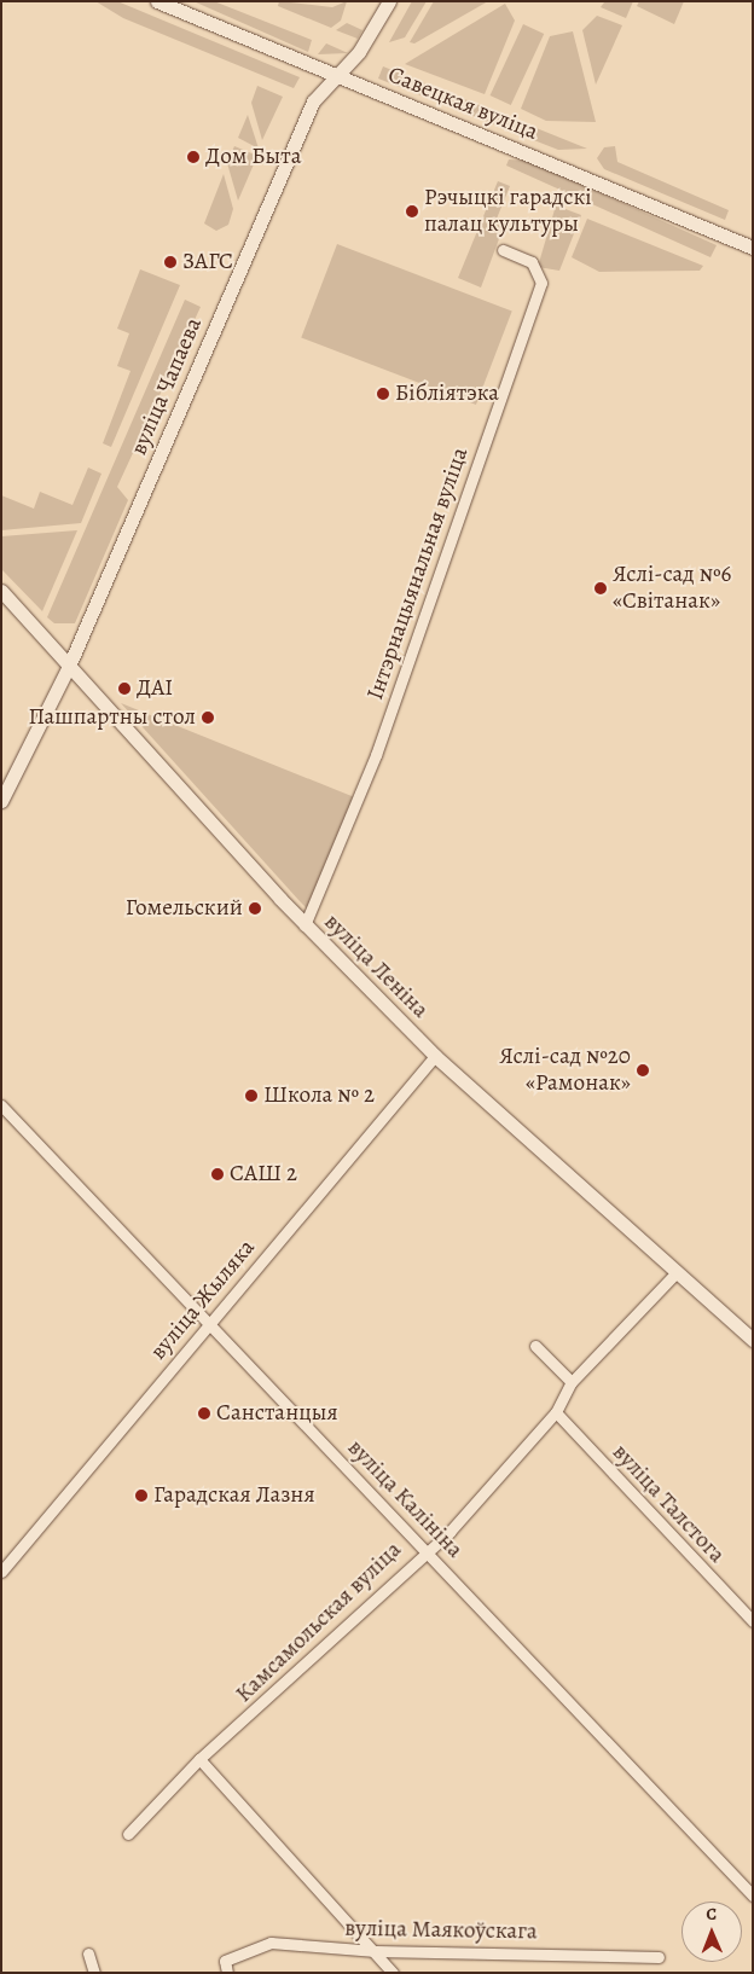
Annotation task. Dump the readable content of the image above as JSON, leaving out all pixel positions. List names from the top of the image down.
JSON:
{
  "streets": {
    "street": [
      "Савецкая вуліца",
      "вуліца Чапаева",
      "Інтэрнацыянальная вуліца",
      "вуліца Леніна",
      "вуліца Жыляка",
      "вуліца Калініна",
      "вуліца Талстога",
      "Камсамольская вуліца",
      "вуліца Маякоўскага"
    ]
  },
  "crossings": [
    ["Савецкая вуліца", "вуліца Чапаева"],
    ["вуліца Чапаева", "вуліца Леніна"],
    ["Інтэрнацыянальная вуліца", "вуліца Леніна"],
    ["вуліца Леніна", "вуліца Жыляка"],
    ["вуліца Леніна", "Камсамольская вуліца"],
    ["вуліца Жыляка", "вуліца Калініна"],
    ["вуліца Калініна", "Камсамольская вуліца"],
    ["вуліца Талстога", "Камсамольская вуліца"]
  ],
  "places": [
    "Дом Быта",
    "Рэчыцкі гарадскі палац культуры",
    "ЗАГС",
    "Бібліятэка",
    "Яслі-сад №6 «Світанак»",
    "ДАІ",
    "Пашпартны стол",
    "Гомельский",
    "Яслі-сад №20 «Рамонак»",
    "Школа № 2",
    "САШ 2",
    "Санстанцыя",
    "Гарадская Лазня"
  ],
  "north": "top"
}
